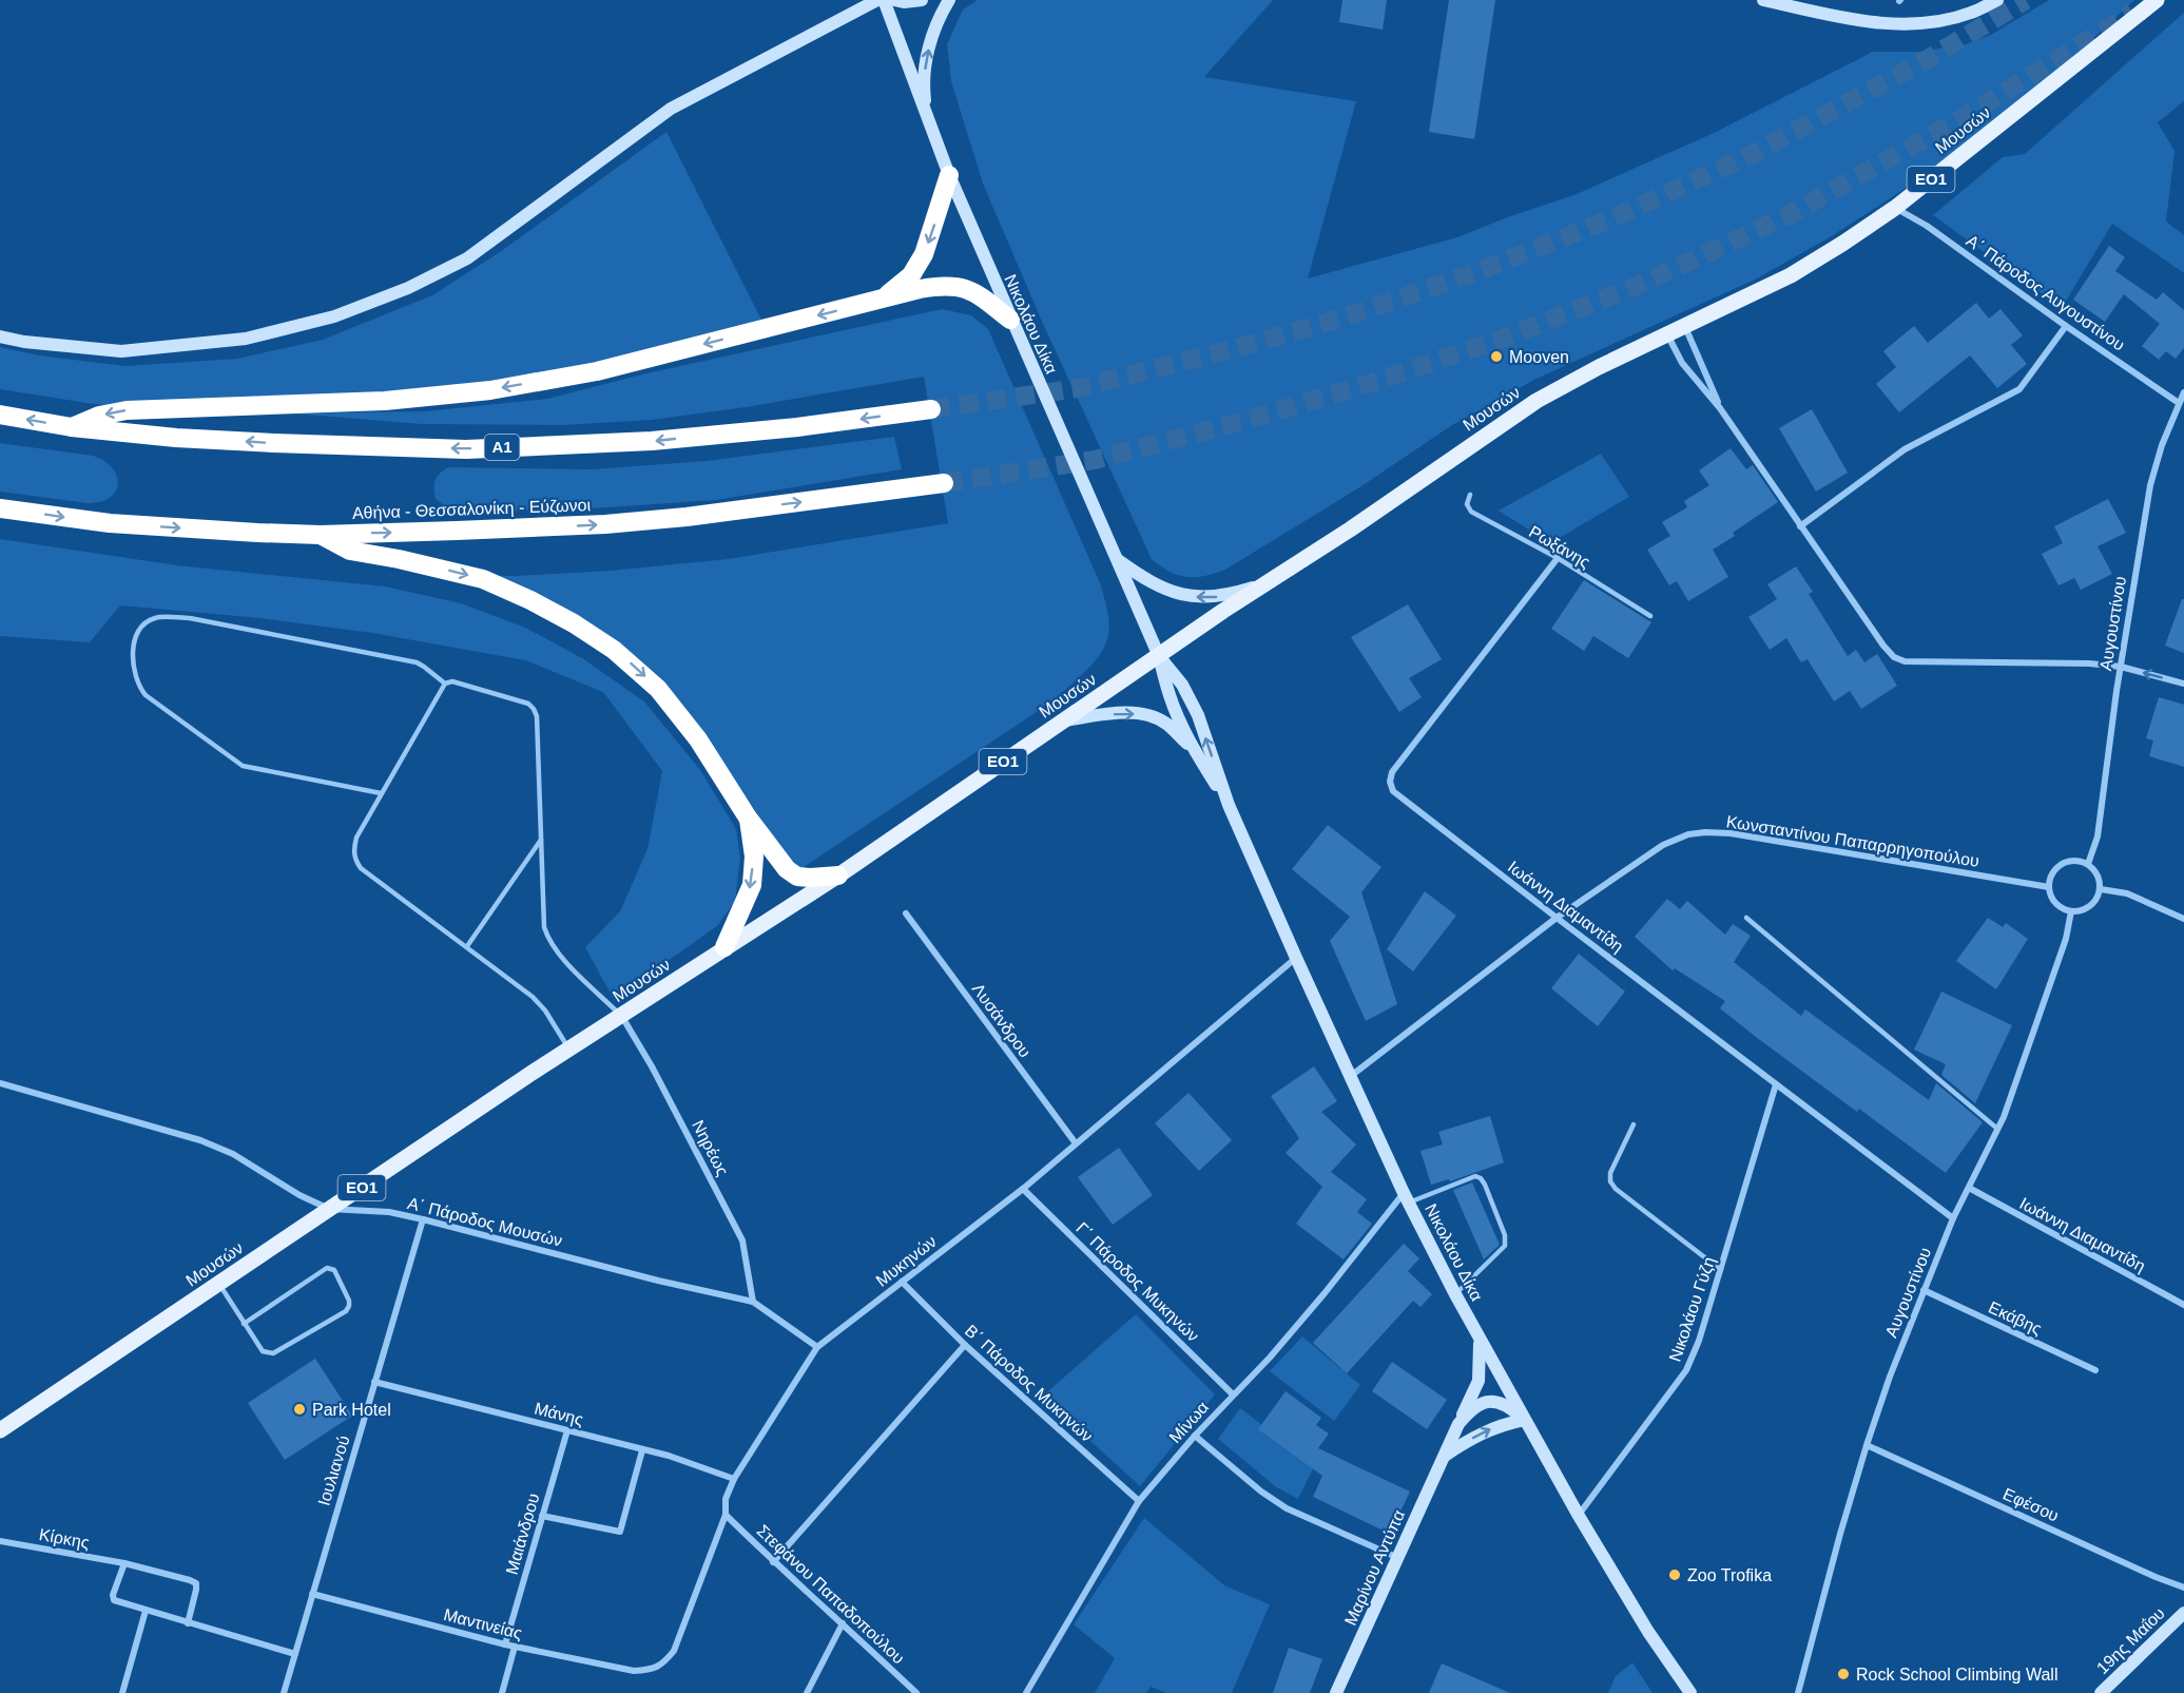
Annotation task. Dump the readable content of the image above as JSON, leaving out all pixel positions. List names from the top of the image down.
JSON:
{
  "streets": {
    "highway": ["Α1", "Αθήνα - Θεσσαλονίκη - Εύζωνοι"],
    "main road": ["Μουσών", "ΕΟ1"],
    "street": [
      "Α΄ Πάροδος Αυγουστίνου",
      "Νικολάου Δίκα",
      "Αυγουστίνου",
      "Κωνσταντίνου Παπαρρηγοπούλου",
      "Ιωάννη Διαμαντίδη",
      "Λυσάνδρου",
      "Νηρέως",
      "Α΄ Πάροδος Μουσών",
      "Μυκηνών",
      "Γ΄ Πάροδος Μυκηνών",
      "Νικολάου Γύζη",
      "Εκάβης",
      "Β΄ Πάροδος Μυκηνών",
      "Μάνης",
      "Μίνωα",
      "Ιουλιανού",
      "Εφέσου",
      "Μαιάνδρου",
      "Κίρκης",
      "Μαρίνου Αντύπα",
      "Στεφάνου Παπαδοπούλου",
      "Μαντινείας",
      "19ης Μαΐου"
    ],
    "lane": ["Ρωξάνης"]
  },
  "crossings": [
    ["Μουσών", "Α΄ Πάροδος Αυγουστίνου"],
    ["Μουσών", "Νικολάου Δίκα"],
    ["Μουσών", "Νηρέως"],
    ["Μουσών", "Α΄ Πάροδος Μουσών"],
    ["Α΄ Πάροδος Αυγουστίνου", "Αυγουστίνου"],
    ["Νικολάου Δίκα", "Κωνσταντίνου Παπαρρηγοπούλου"],
    ["Νικολάου Δίκα", "Μυκηνών"],
    ["Νικολάου Δίκα", "Νικολάου Γύζη"],
    ["Νικολάου Δίκα", "Μίνωα"],
    ["Νικολάου Δίκα", "Μαρίνου Αντύπα"],
    ["Ρωξάνης", "Ιωάννη Διαμαντίδη"],
    ["Αυγουστίνου", "Κωνσταντίνου Παπαρρηγοπούλου"],
    ["Αυγουστίνου", "Ιωάννη Διαμαντίδη"],
    ["Αυγουστίνου", "Εκάβης"],
    ["Αυγουστίνου", "Εφέσου"],
    ["Κωνσταντίνου Παπαρρηγοπούλου", "Ιωάννη Διαμαντίδη"],
    ["Ιωάννη Διαμαντίδη", "Νικολάου Γύζη"],
    ["Λυσάνδρου", "Μυκηνών"],
    ["Νηρέως", "Α΄ Πάροδος Μουσών"],
    ["Α΄ Πάροδος Μουσών", "Μυκηνών"],
    ["Α΄ Πάροδος Μουσών", "Ιουλιανού"],
    ["Μυκηνών", "Γ΄ Πάροδος Μυκηνών"],
    ["Μυκηνών", "Β΄ Πάροδος Μυκηνών"],
    ["Μυκηνών", "Μάνης"],
    ["Μυκηνών", "Στεφάνου Παπαδοπούλου"],
    ["Μυκηνών", "Μαντινείας"],
    ["Γ΄ Πάροδος Μυκηνών", "Μίνωα"],
    ["Β΄ Πάροδος Μυκηνών", "Μίνωα"],
    ["Μάνης", "Ιουλιανού"],
    ["Μάνης", "Μαιάνδρου"],
    ["Ιουλιανού", "Μαντινείας"],
    ["Μαιάνδρου", "Μαντινείας"]
  ],
  "places": [
    "Mooven",
    "Park Hotel",
    "Zoo Trofika",
    "Rock School Climbing Wall"
  ]
}
